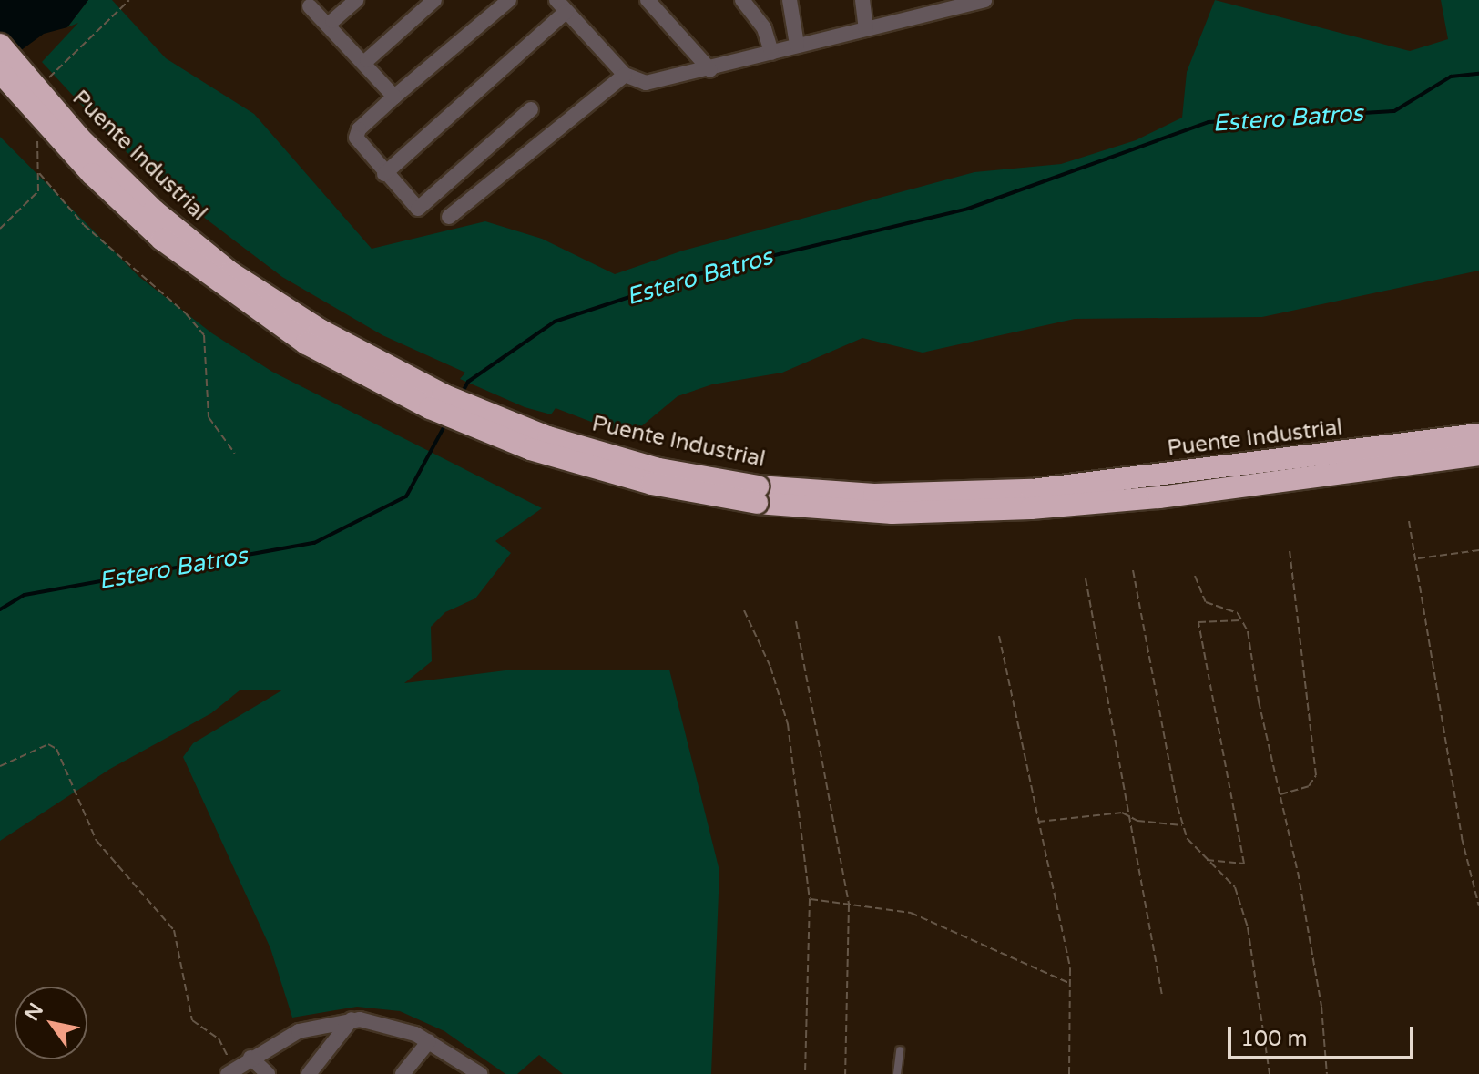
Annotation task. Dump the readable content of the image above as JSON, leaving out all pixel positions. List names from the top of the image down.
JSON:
{
  "streets": {
    "highway": ["Puente Industrial"]
  },
  "water": ["Estero Batros"],
  "scale_bar": "100 m",
  "north": "top left"
}
